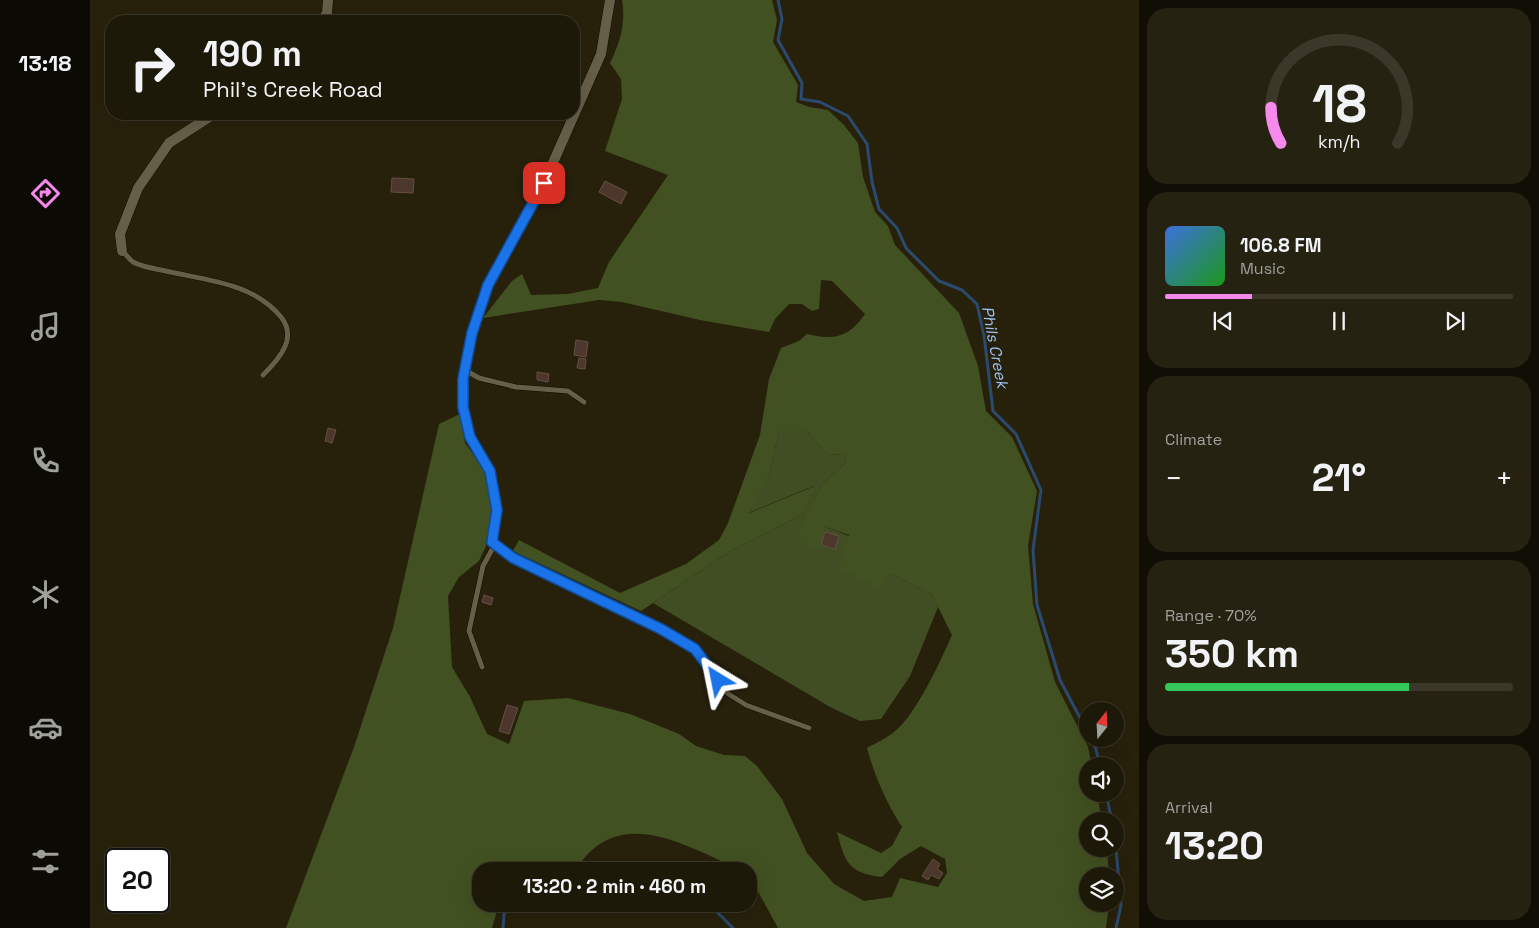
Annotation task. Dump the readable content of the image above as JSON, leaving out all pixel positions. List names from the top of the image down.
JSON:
{
  "water": ["Phils Creek"],
  "north": "top",
  "page": {
    "tabs": "13:18",
    "turn": ["190 m", "Phil's Creek Road"],
    "song": ["106.8 FM", "Music"],
    "tile": [
      "Climate",
      ["Range · 70%", "350 km"],
      ["Arrival", "13:20"]
    ],
    "heat": ["−", "21°", "+"],
    "limit": "20",
    "trip": "13:20 · 2 min · 460 m",
    "gauge": ["18", "km/h"]
  }
}
